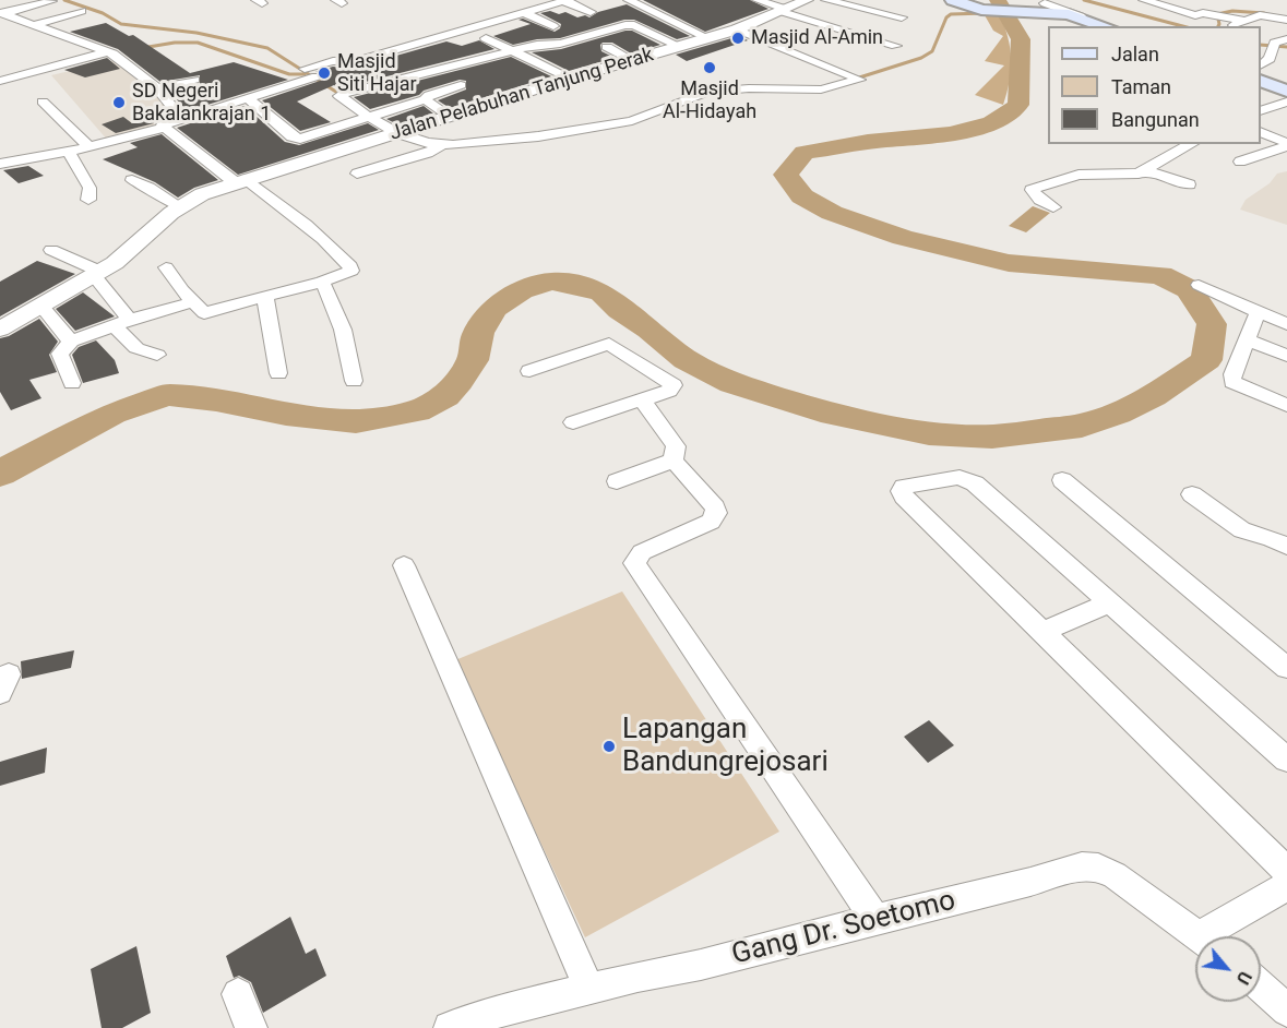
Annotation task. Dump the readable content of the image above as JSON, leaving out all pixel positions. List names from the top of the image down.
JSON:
{
  "streets": {
    "street": ["Jalan Pelabuhan Tanjung Perak", "Gang Dr. Soetomo"]
  },
  "places": [
    "Masjid Al-Amin",
    "Masjid Al-Hidayah",
    "Masjid Siti Hajar",
    "SD Negeri Bakalankrajan 1",
    "Lapangan Bandungrejosari"
  ],
  "legend": ["Jalan", "Taman", "Bangunan"],
  "north": "bottom right"
}
